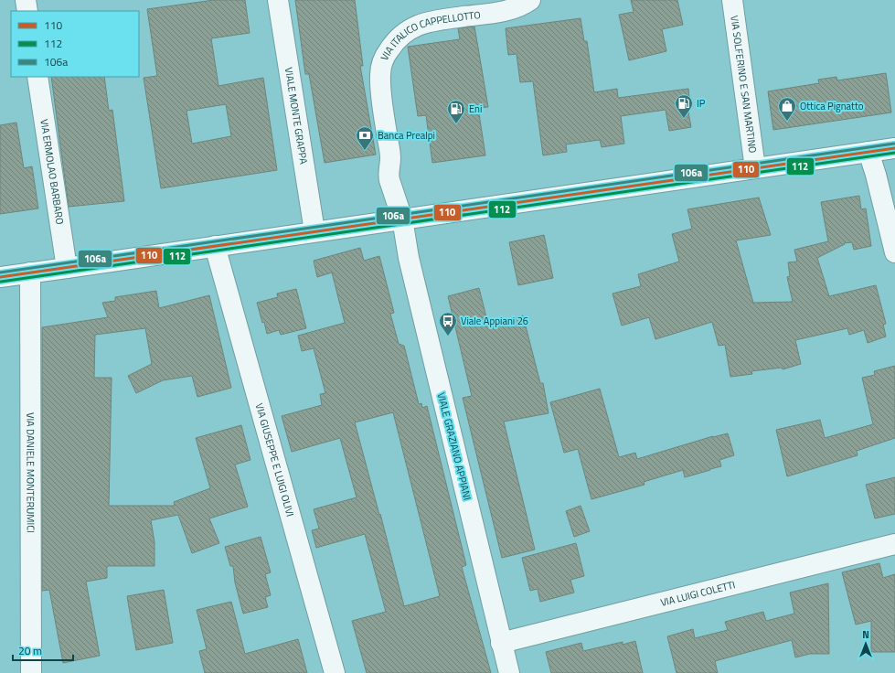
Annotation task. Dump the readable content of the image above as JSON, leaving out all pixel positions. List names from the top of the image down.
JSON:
{
  "streets": {
    "street": [
      "VIA ITALICO CAPPELLOTTO",
      "VIA SOLFERINO E SAN MARTINO",
      "VIALE MONTE GRAPPA",
      "VIA ERMOLAO BARBARO",
      "VIALE GRAZIANO APPIANI",
      "VIA GIUSEPPE E LUIGI OLIVI",
      "VIA DANIELE MONTERUMICI",
      "VIA LUIGI COLETTI"
    ]
  },
  "crossings": [
    ["VIA ITALICO CAPPELLOTTO", "VIALE GRAZIANO APPIANI"],
    ["VIALE GRAZIANO APPIANI", "VIA LUIGI COLETTI"]
  ],
  "places": {
    "fuel station": ["IP", "Eni"],
    "shop": ["Ottica Pignatto"],
    "bank": ["Banca Prealpi"],
    "bus stop": ["Viale Appiani 26"]
  },
  "lines": ["transit line 106a", "transit line 110", "transit line 112"],
  "legend": ["110", "112", "106a"],
  "scale_bar": "20 m",
  "north": "top"
}
